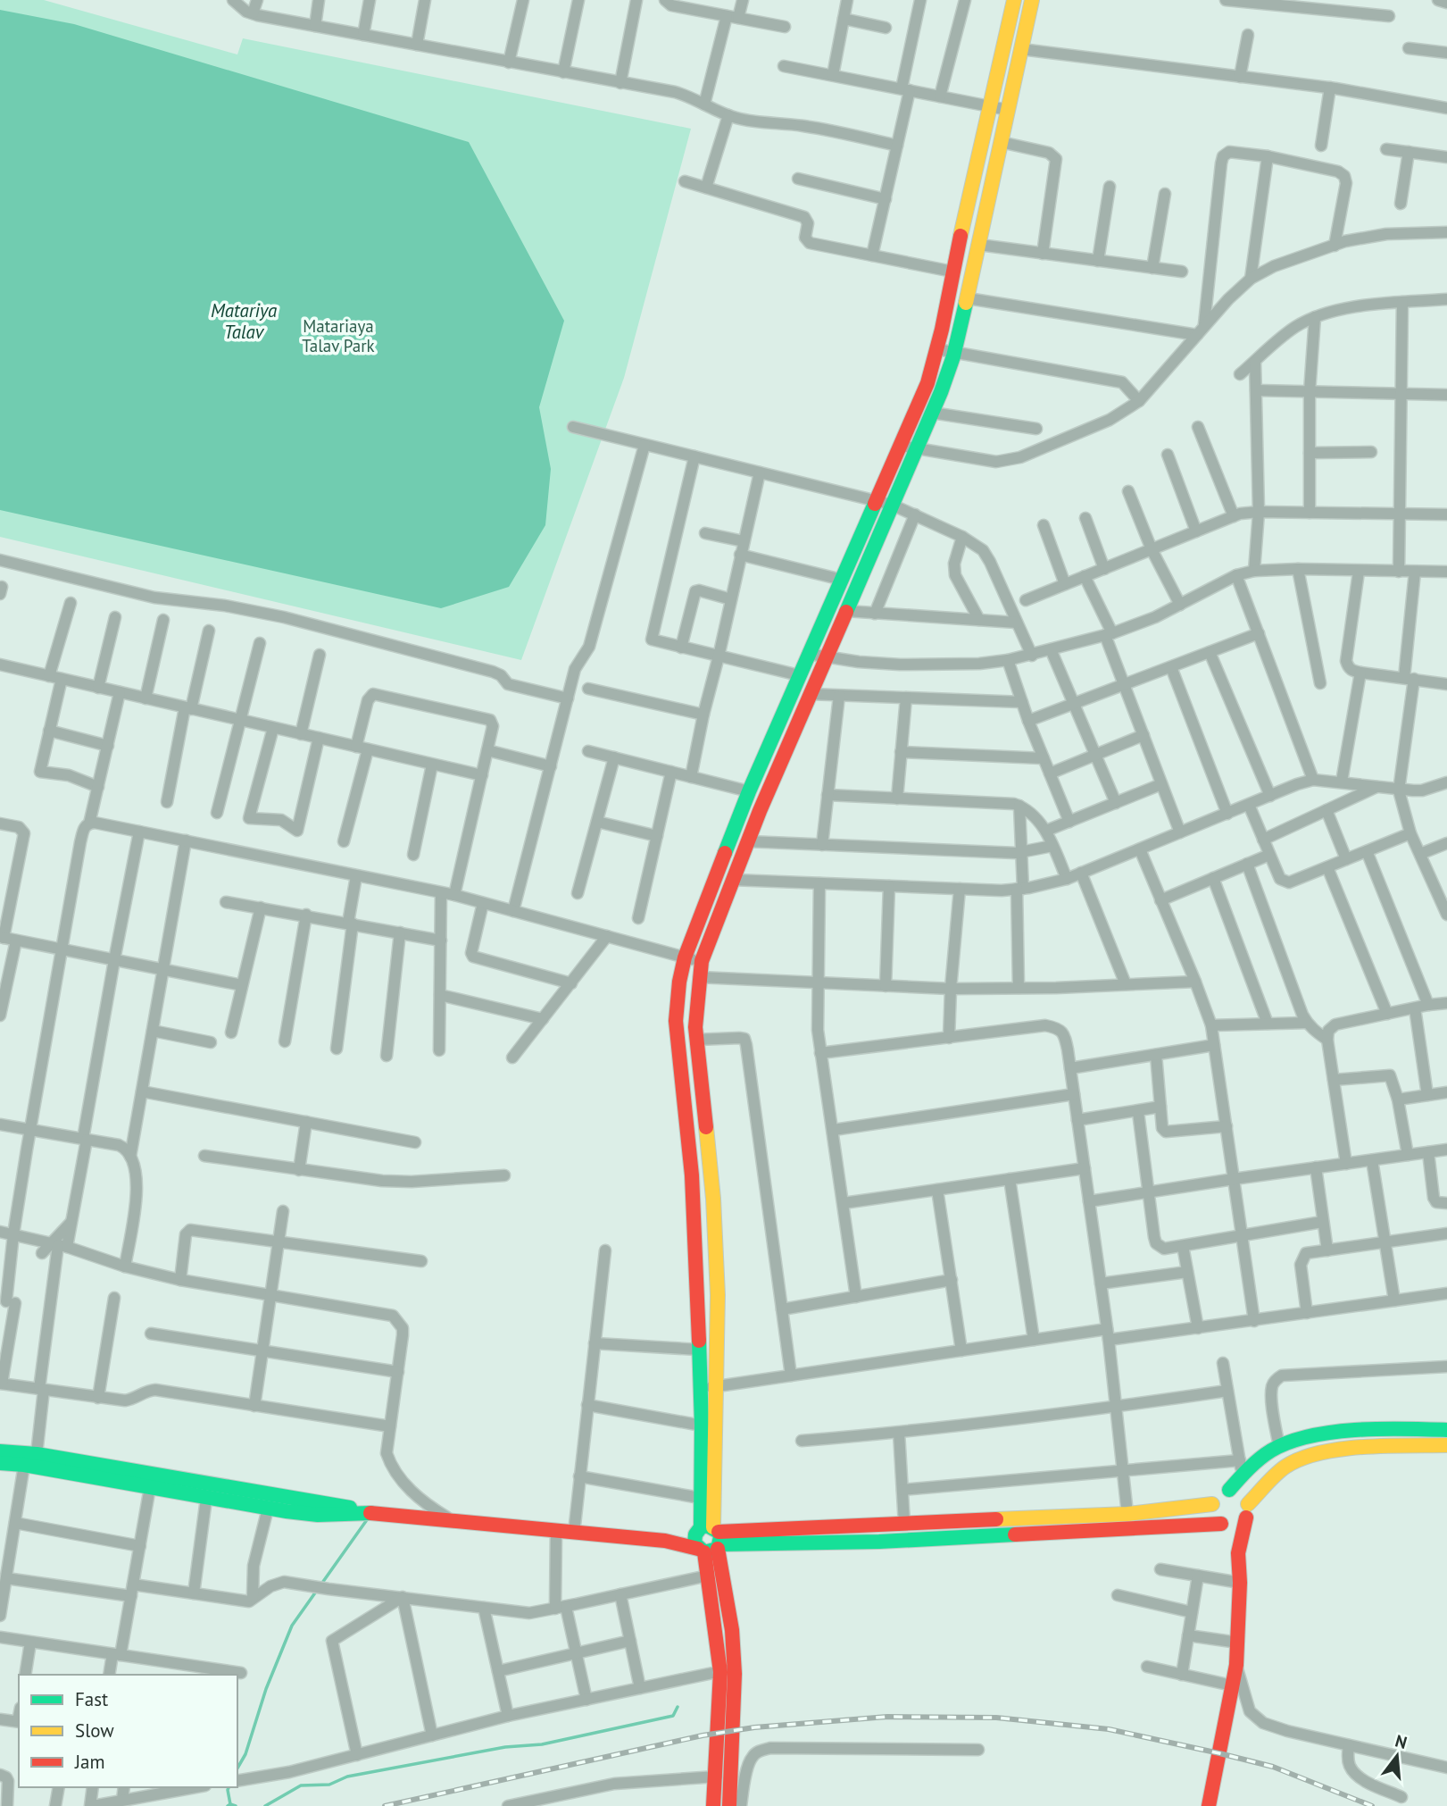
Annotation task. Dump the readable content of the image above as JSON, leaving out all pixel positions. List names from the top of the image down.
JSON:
{
  "water": ["Matariya Talav"],
  "parks": ["Matariaya Talav Park"],
  "legend": ["Fast", "Slow", "Jam"],
  "north": "top"
}
